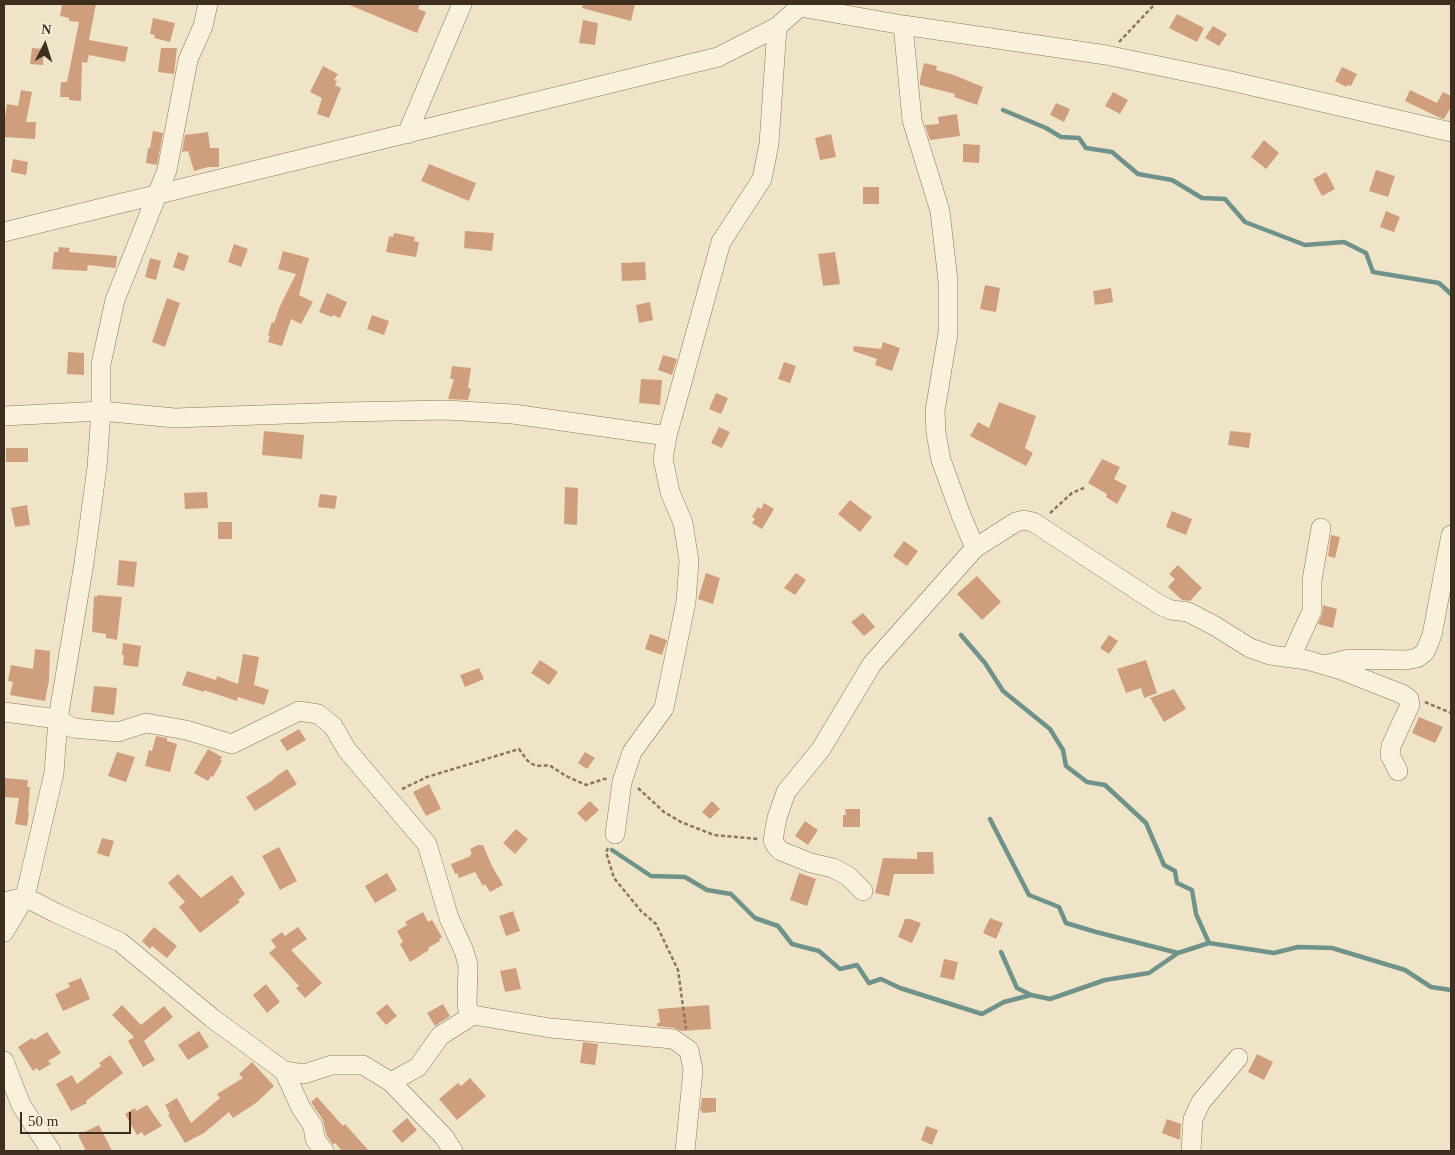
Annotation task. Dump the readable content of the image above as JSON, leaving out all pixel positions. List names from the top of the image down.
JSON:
{
  "scale_bar": "50 m",
  "north": "top"
}
